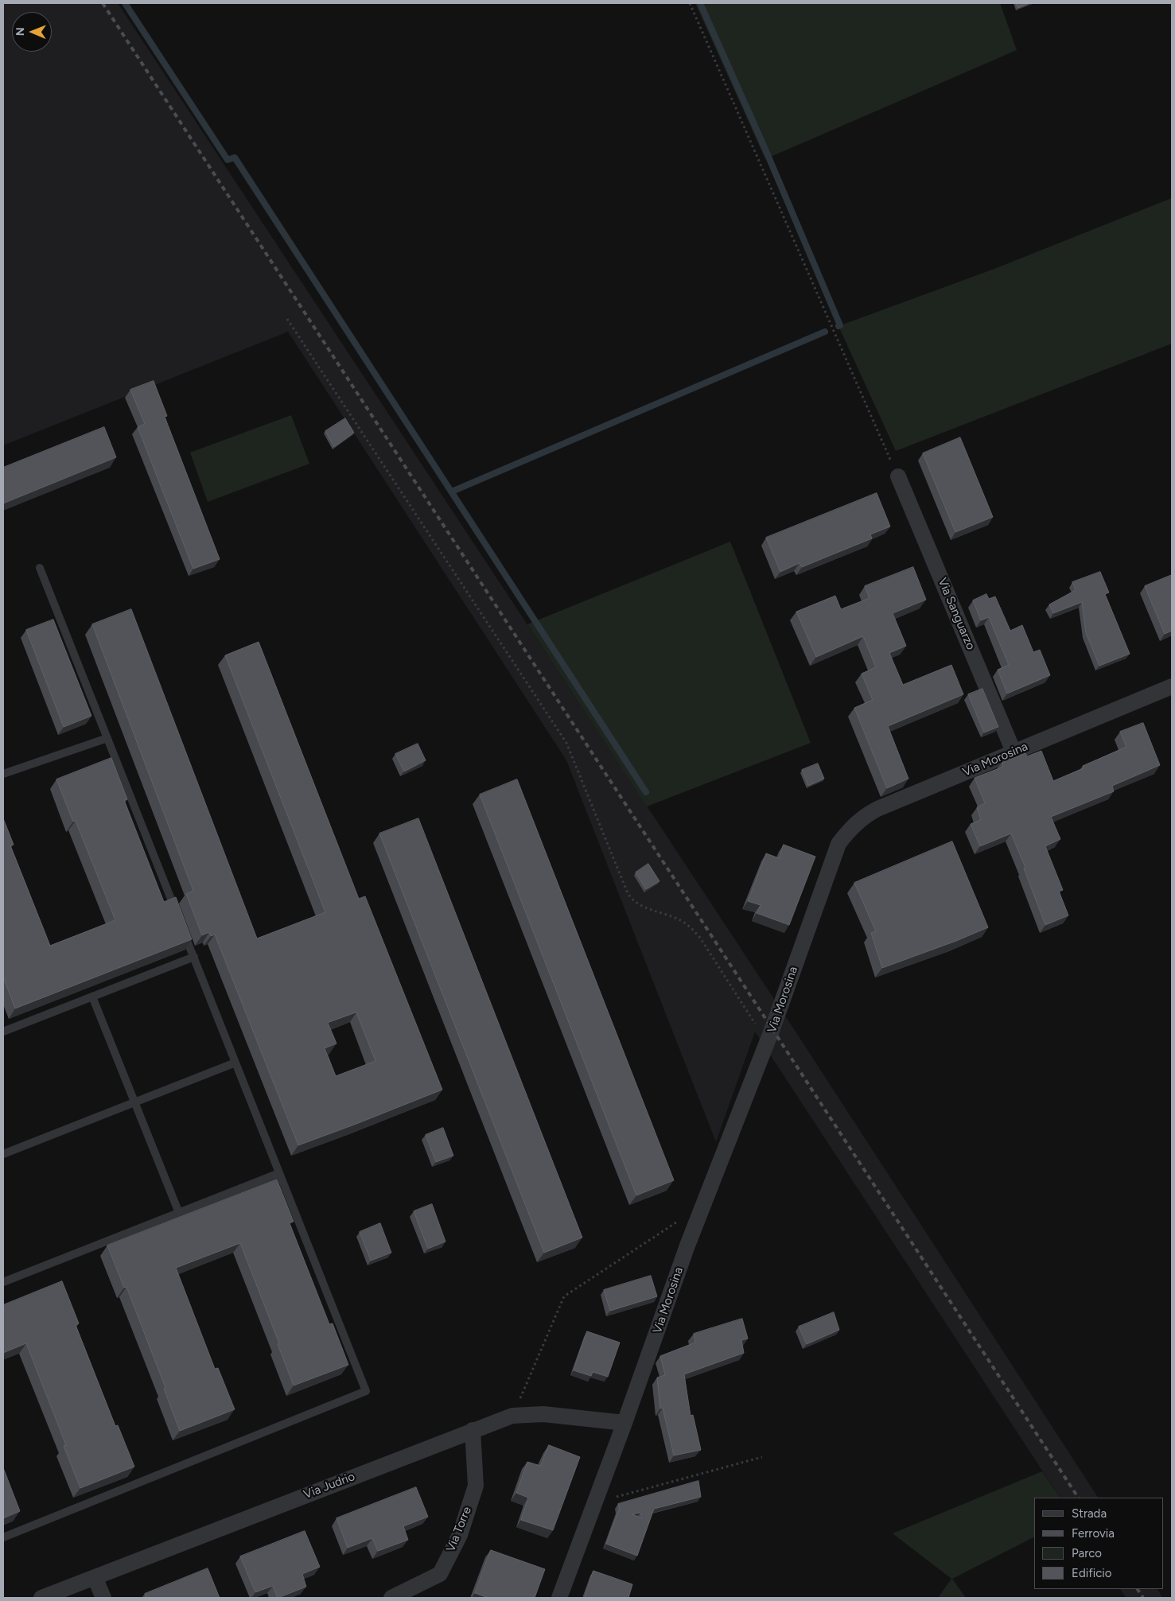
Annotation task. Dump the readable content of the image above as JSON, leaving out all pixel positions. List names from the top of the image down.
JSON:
{
  "streets": {
    "street": [
      "Via Sanguarzo",
      "Via Morosina",
      "Via Judrio",
      "Via Torre"
    ]
  },
  "crossings": [
    ["Via Sanguarzo", "Via Morosina"],
    ["Via Morosina", "Via Judrio"],
    ["Via Judrio", "Via Torre"]
  ],
  "legend": [
    "Strada",
    "Ferrovia",
    "Parco",
    "Edificio"
  ],
  "north": "left"
}
